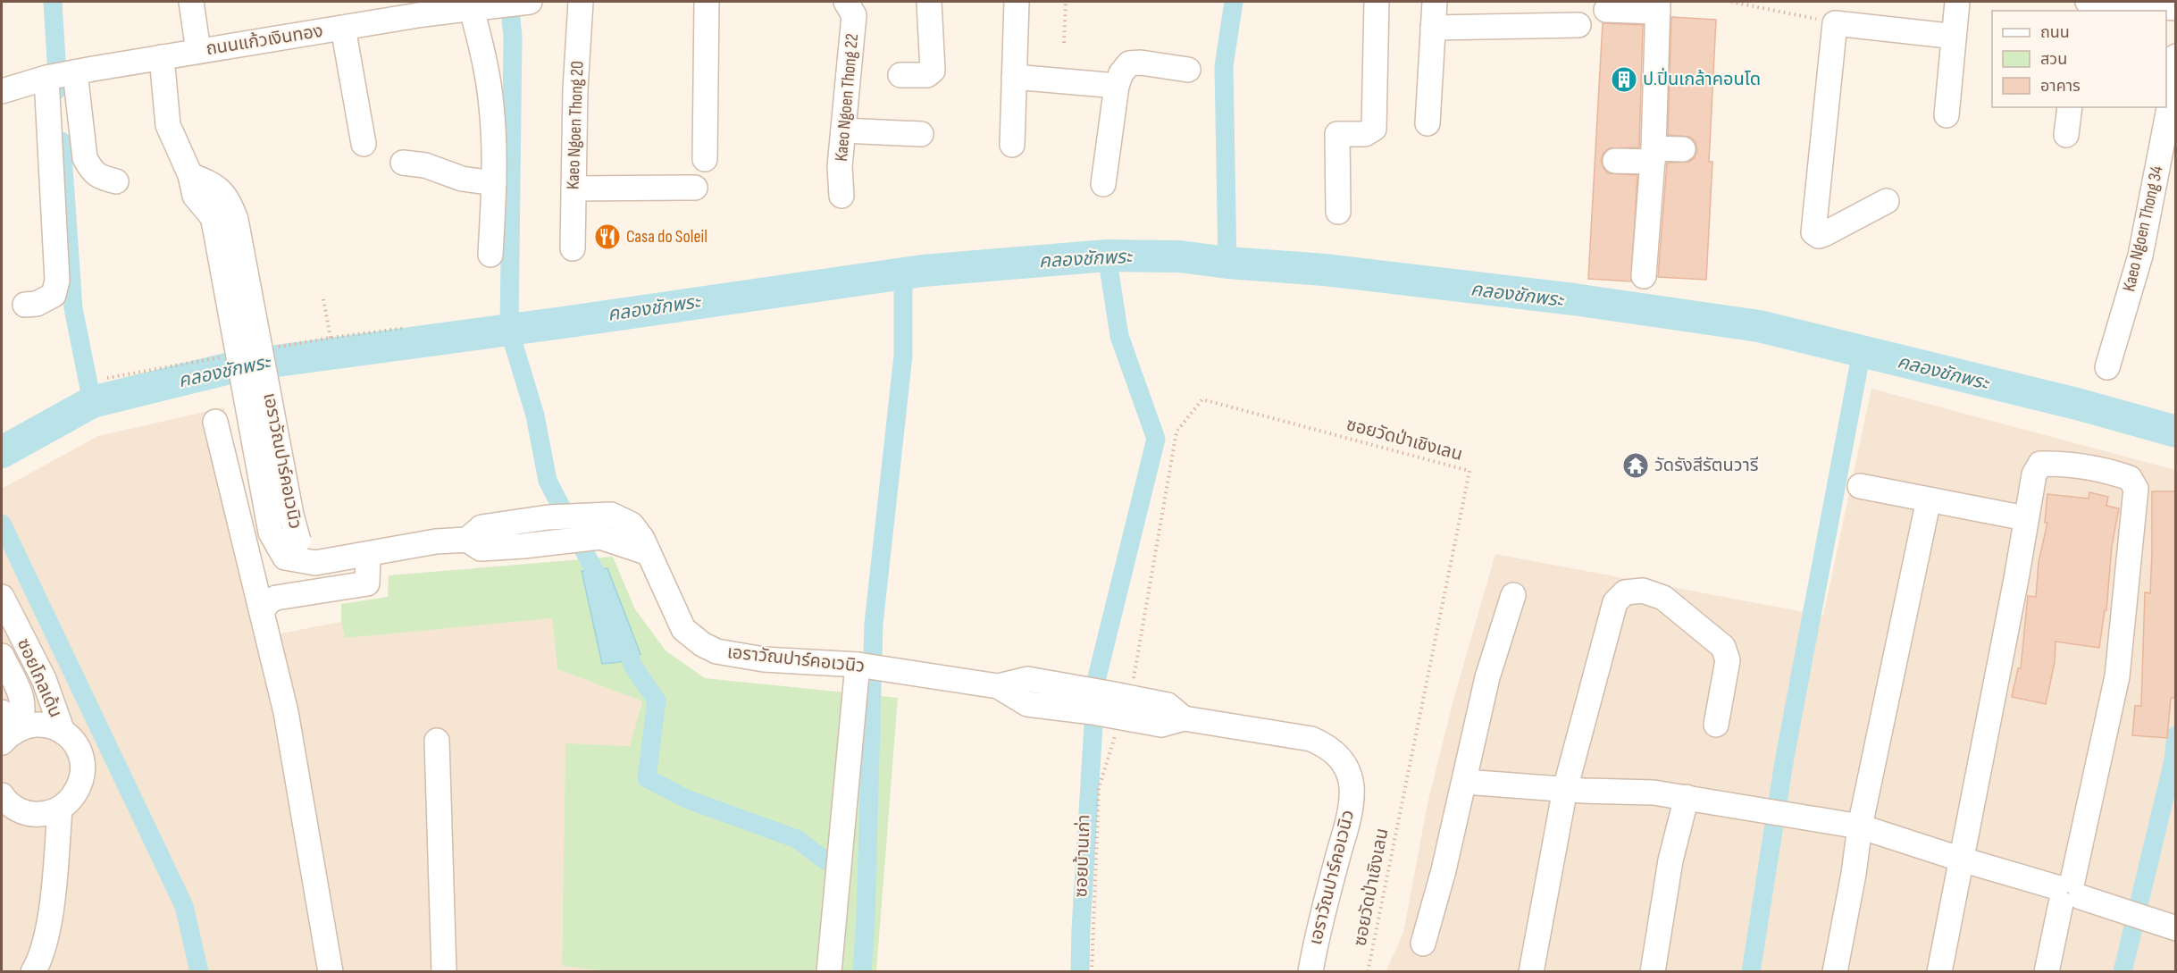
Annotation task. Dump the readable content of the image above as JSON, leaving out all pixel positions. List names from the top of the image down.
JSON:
{
  "streets": {
    "street": [
      "ถนนแก้วเงินทอง",
      "Kaeo Ngoen Thong 22",
      "Kaeo Ngoen Thong 20",
      "Kaeo Ngoen Thong 34",
      "เอราวัณปาร์คอเวนิว",
      "ซอยโกลเด้น"
    ],
    "path": ["ซอยวัดป่าเชิงเลน", "ซอยบ้านเก่า"]
  },
  "crossings": [
    ["ถนนแก้วเงินทอง", "เอราวัณปาร์คอเวนิว"]
  ],
  "water": ["คลองชักพระ"],
  "places": {
    "building": ["ป.ปิ่นเกล้าคอนโด"],
    "restaurant": ["Casa do Soleil"],
    "temple": ["วัดรังสีรัตนวารี"]
  },
  "legend": ["ถนน", "สวน", "อาคาร"]
}
